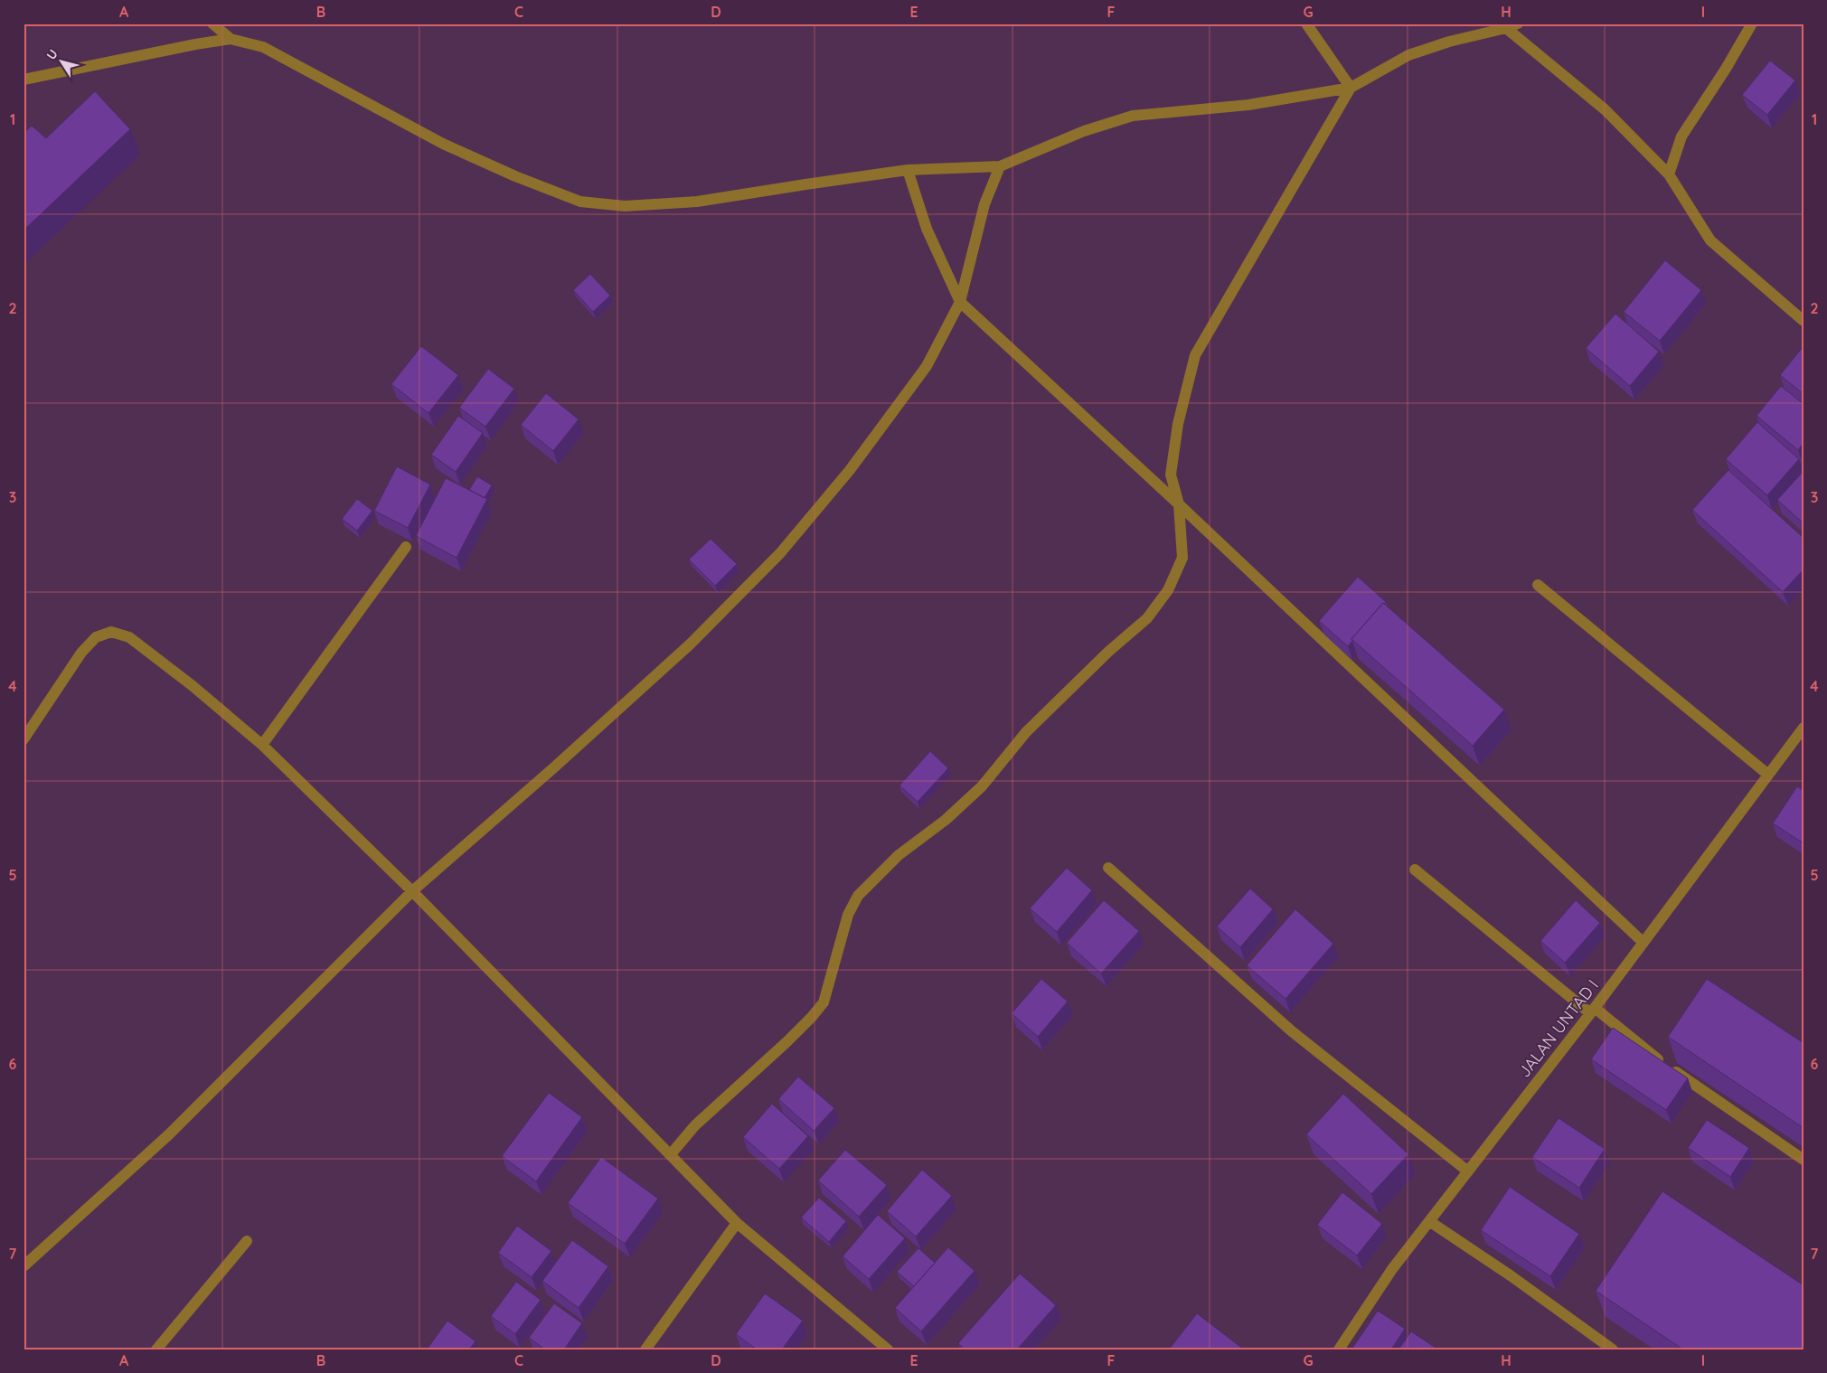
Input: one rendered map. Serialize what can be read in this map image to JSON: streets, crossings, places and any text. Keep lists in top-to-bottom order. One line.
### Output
{"streets":{"street":["JALAN UNTAD I"]},"north":"top left","grid":{"columns":["A","B","C","D","E","F","G","H","I"],"rows":["1","2","3","4","5","6","7"]}}
